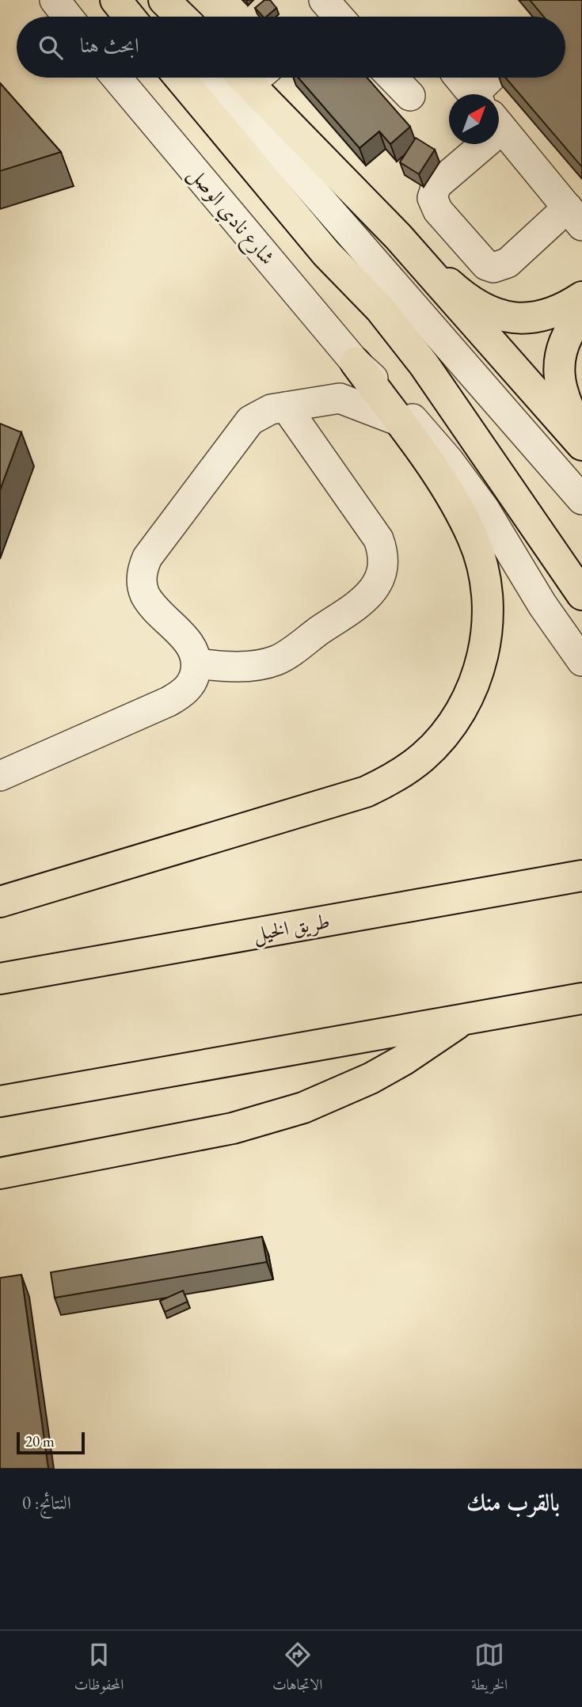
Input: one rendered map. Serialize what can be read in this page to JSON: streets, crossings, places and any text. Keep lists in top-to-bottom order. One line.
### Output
{"streets":{"main road":["طريق الخيل"],"street":["شارع نادي الوصل"]},"scale_bar":"20 m","north":"top right","page":{"search":"ابحث هنا","scale":"20 m","heading":["بالقرب منك","النتائج: 0"],"nav":["الخريطة","الاتجاهات","المحفوظات"]}}
